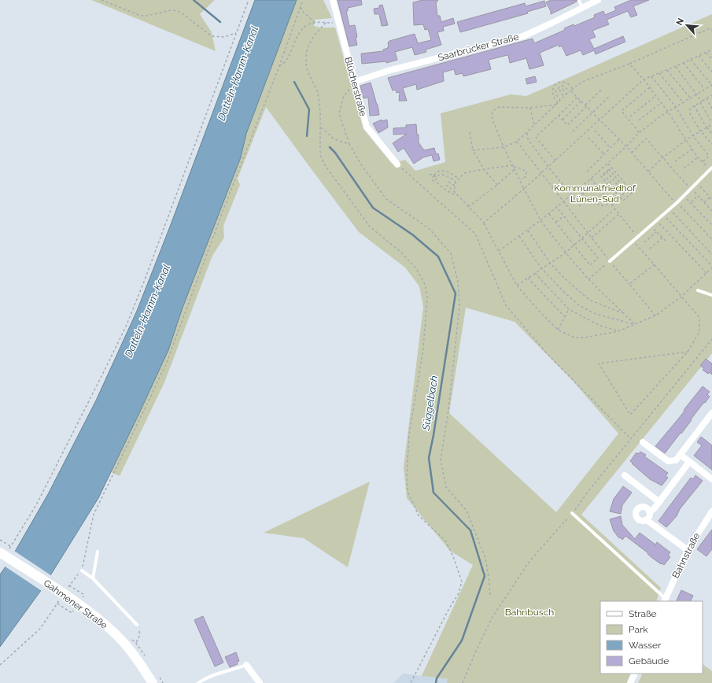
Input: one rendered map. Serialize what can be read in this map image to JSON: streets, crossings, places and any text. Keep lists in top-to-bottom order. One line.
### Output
{"streets":{"main road":["Gahmener Straße"],"street":["Saarbrücker Straße","Blücherstraße","Bahnstraße"]},"crossings":[["Saarbrücker Straße","Blücherstraße"]],"water":["Datteln-Hamm-Kanal","Süggelbach"],"parks":["Kommunalfriedhof Lünen-Süd","Bahnbusch"],"legend":["Straße","Park","Wasser","Gebäude"],"north":"top left"}
